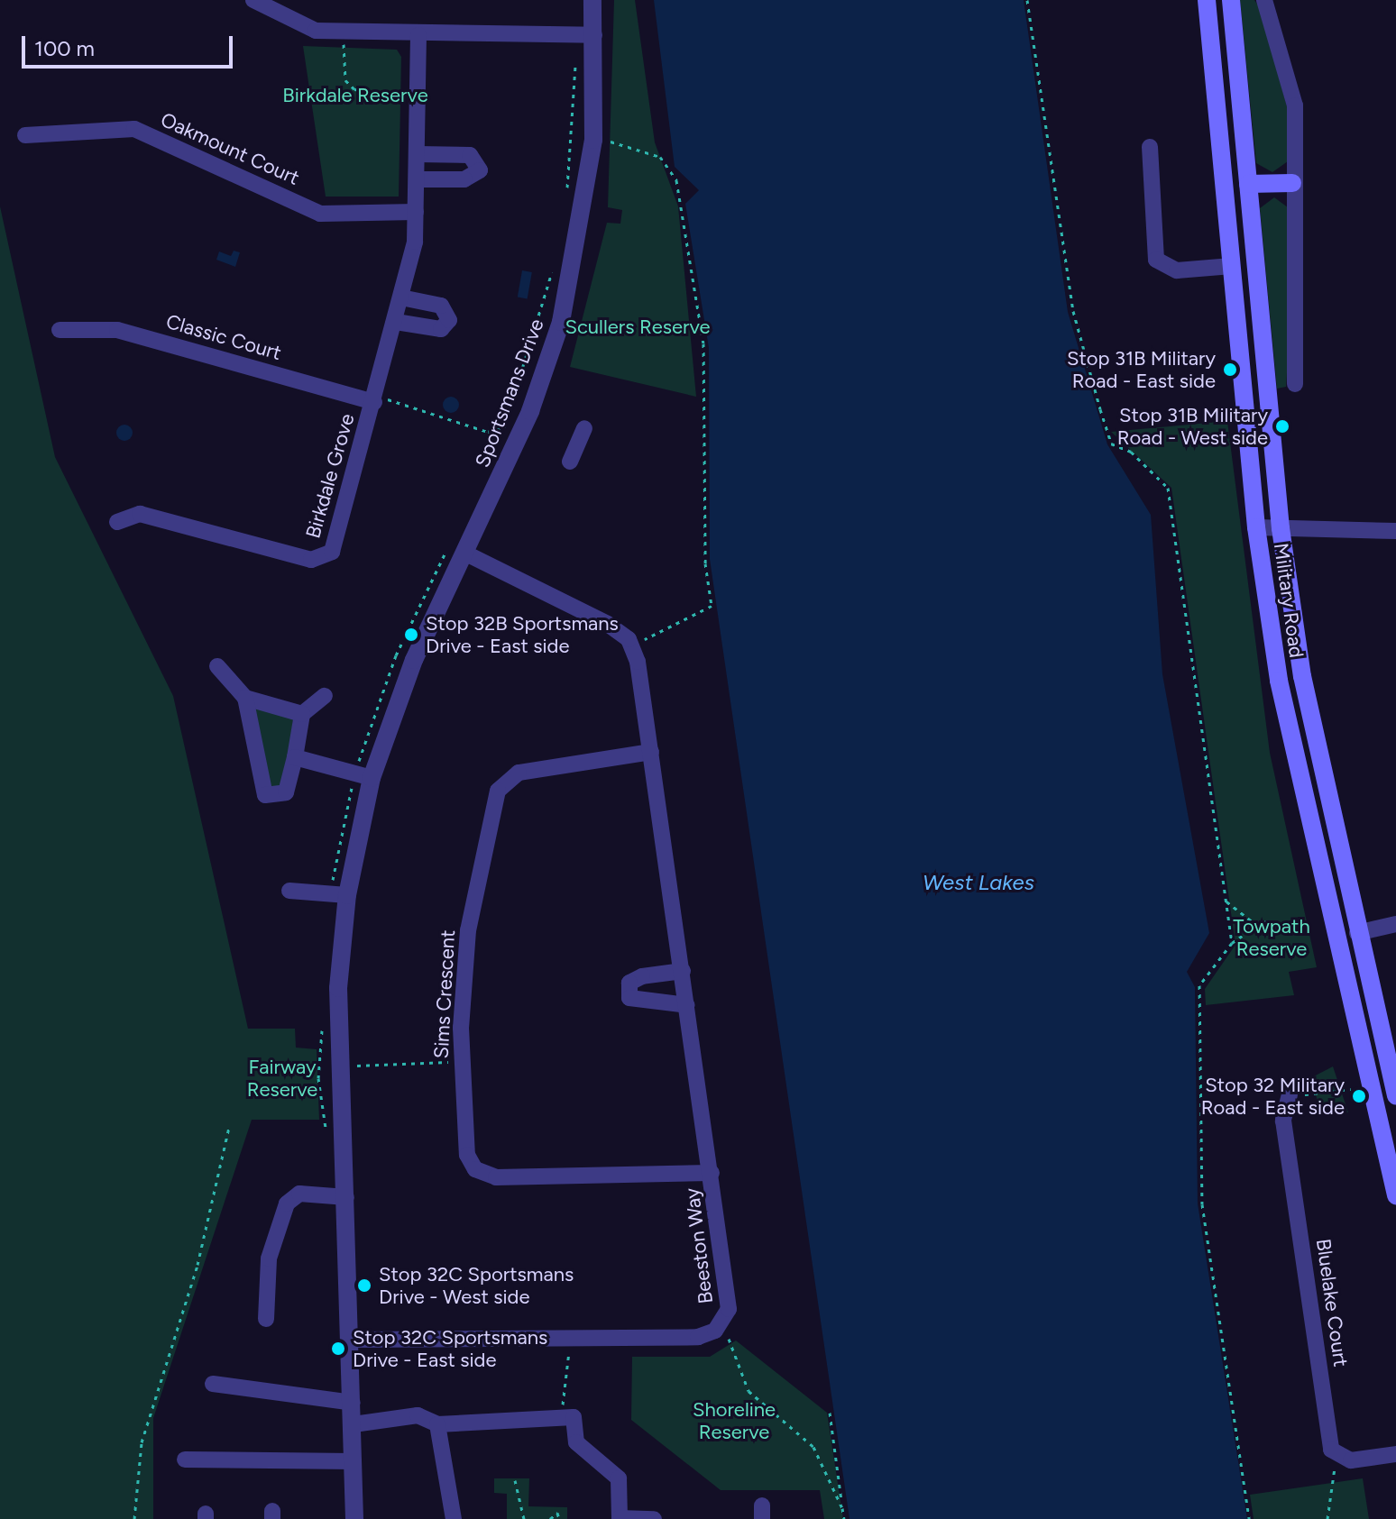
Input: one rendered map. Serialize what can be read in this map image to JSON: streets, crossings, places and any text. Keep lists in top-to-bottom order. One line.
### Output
{"streets":{"main road":["Military Road"],"street":["Oakmount Court","Classic Court","Sportsmans Drive","Birkdale Grove","Sims Crescent","Beeston Way","Bluelake Court"]},"crossings":[["Oakmount Court","Birkdale Grove"],["Classic Court","Birkdale Grove"],["Sportsmans Drive","Beeston Way"],["Sims Crescent","Beeston Way"]],"water":["West Lakes"],"parks":["Birkdale Reserve","Scullers Reserve","Towpath Reserve","Fairway Reserve","Shoreline Reserve"],"places":["Stop 31B Military Road - East side","Stop 31B Military Road - West side","Stop 32B Sportsmans Drive - East side","Stop 32 Military Road - East side","Stop 32C Sportsmans Drive - West side","Stop 32C Sportsmans Drive - East side"],"scale_bar":"100 m"}
